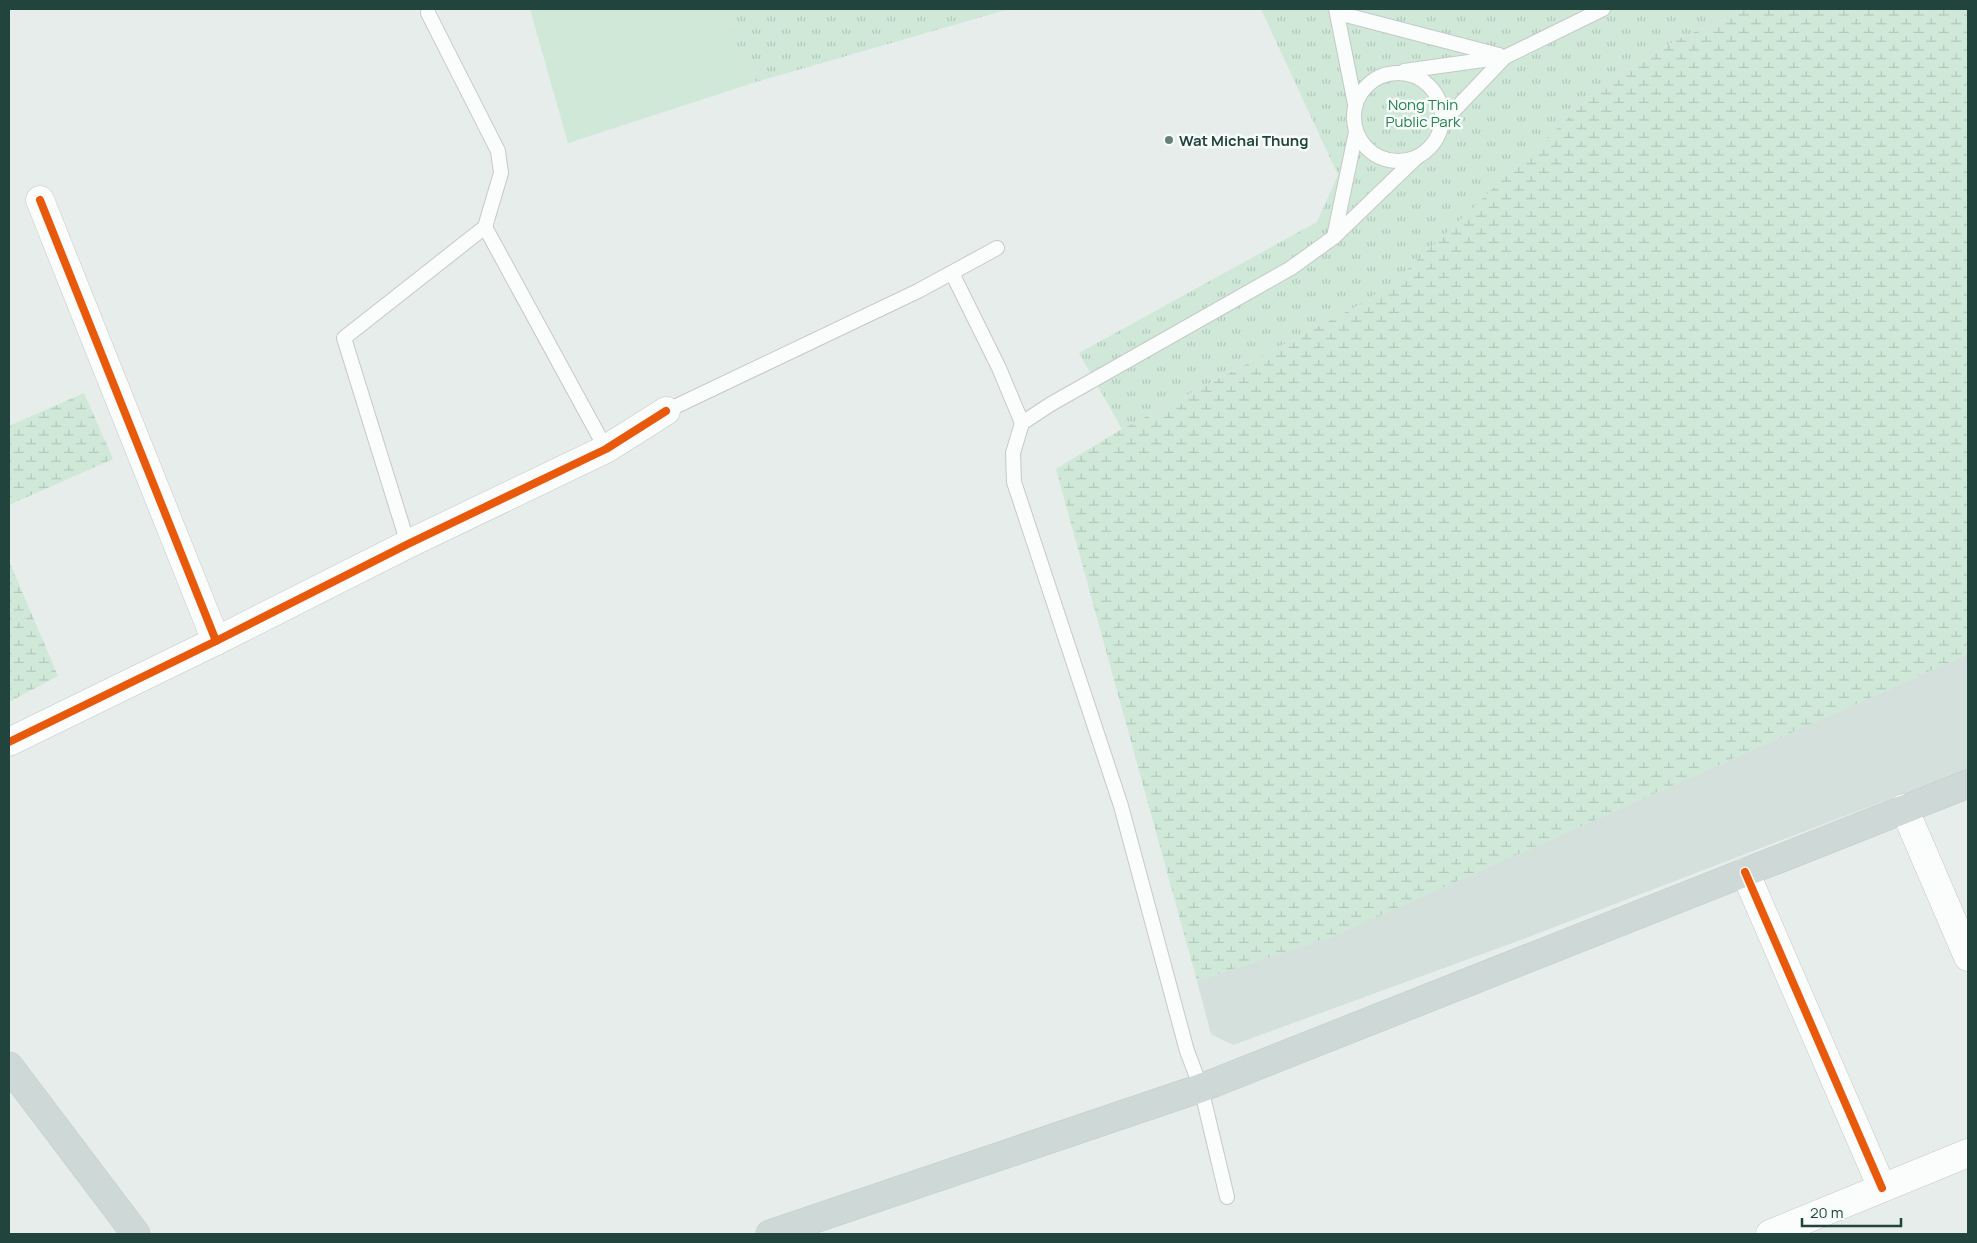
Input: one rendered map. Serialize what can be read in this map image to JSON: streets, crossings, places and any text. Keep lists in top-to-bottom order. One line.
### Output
{"parks":["Nong Thin Public Park"],"places":["Wat Michai Thung"],"scale_bar":"20 m"}
